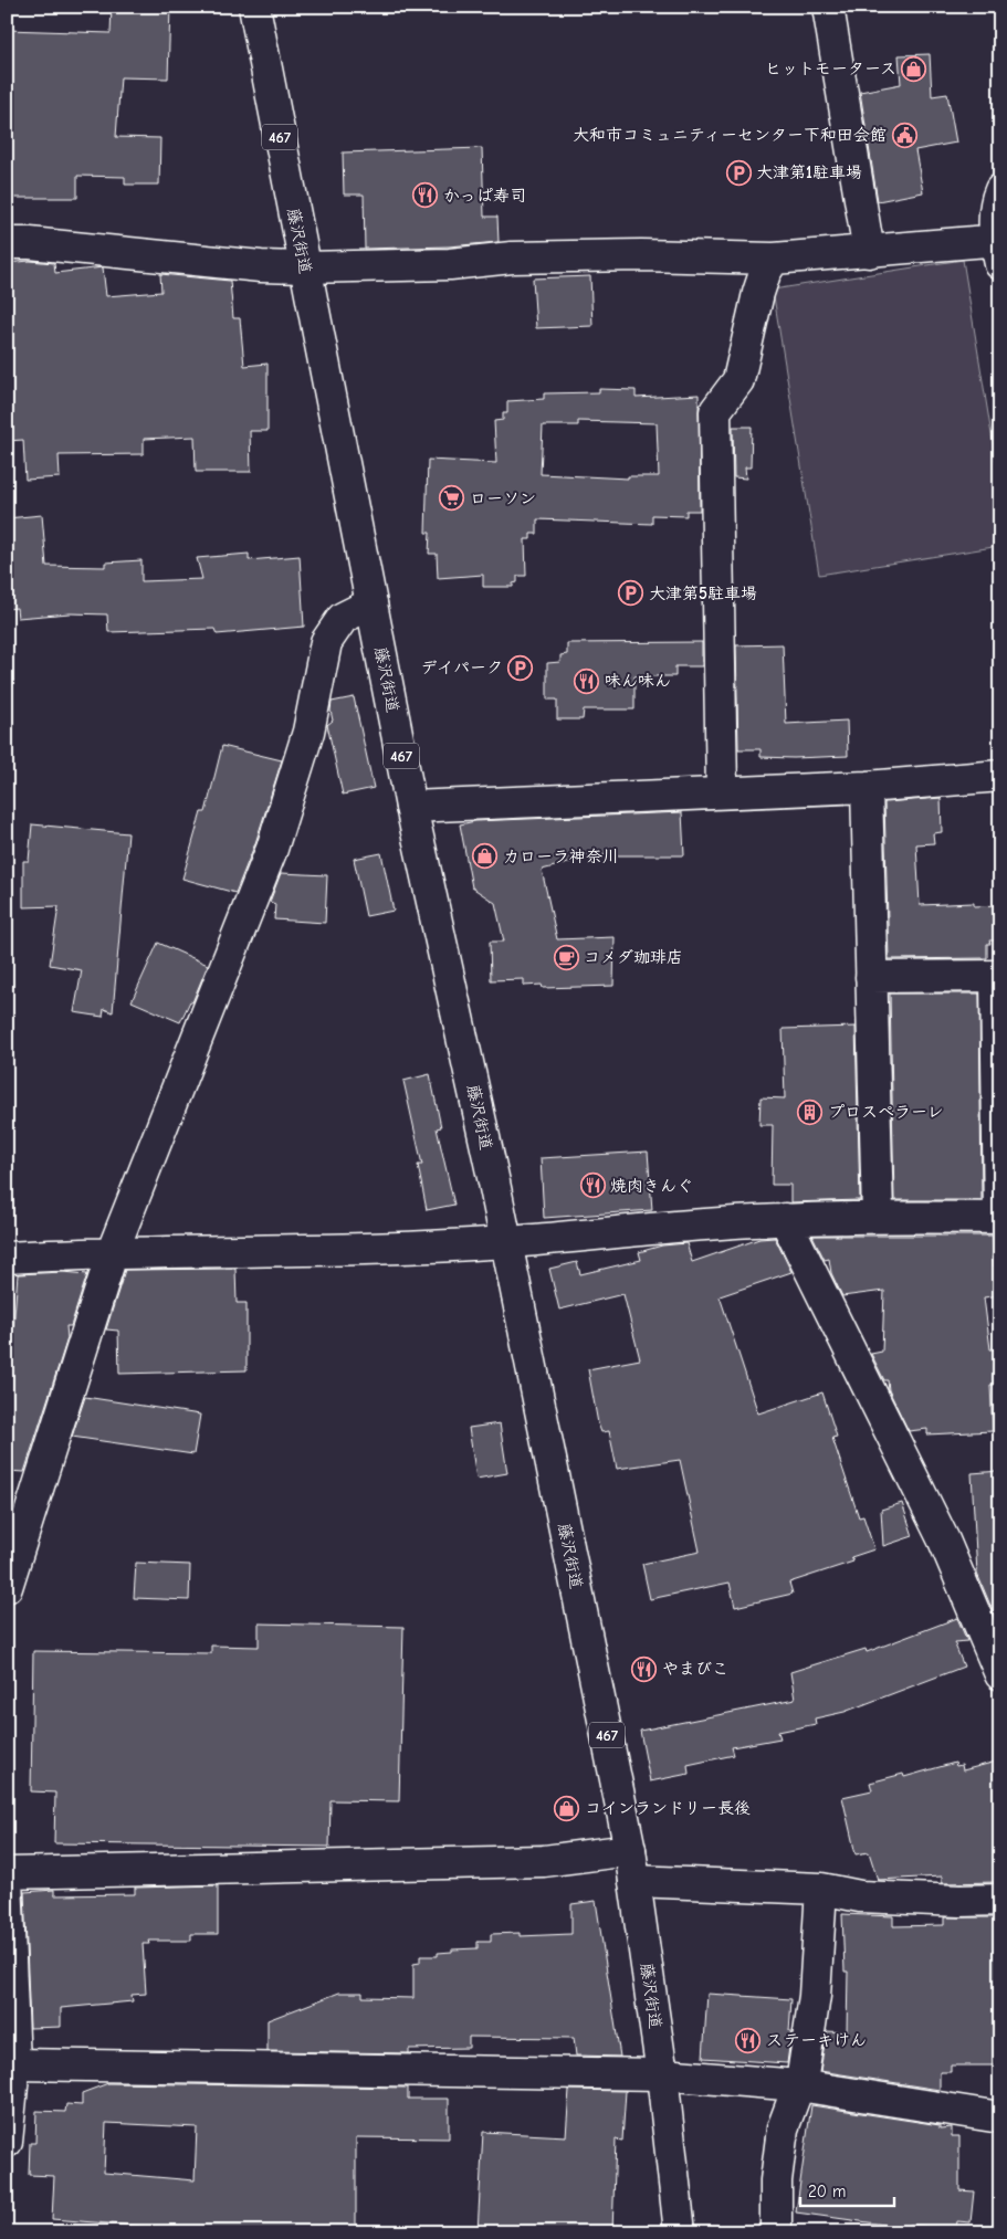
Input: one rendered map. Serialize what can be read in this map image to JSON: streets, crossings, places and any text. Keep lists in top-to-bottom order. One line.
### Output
{"streets":{"main road":["467","藤沢街道"]},"places":{"shop":["ヒットモータース","カローラ神奈川","コインランドリー長後"],"public building":["大和市コミュニティーセンター下和田会館"],"parking":["大津第1駐車場","大津第5駐車場","デイパーク"],"restaurant":["かっぱ寿司","味ん味ん","焼肉きんぐ","やまびこ","ステーキけん"],"supermarket":["ローソン"],"cafe":["コメダ珈琲店"],"building":["プロスぺラーレ"]},"scale_bar":"20 m"}
